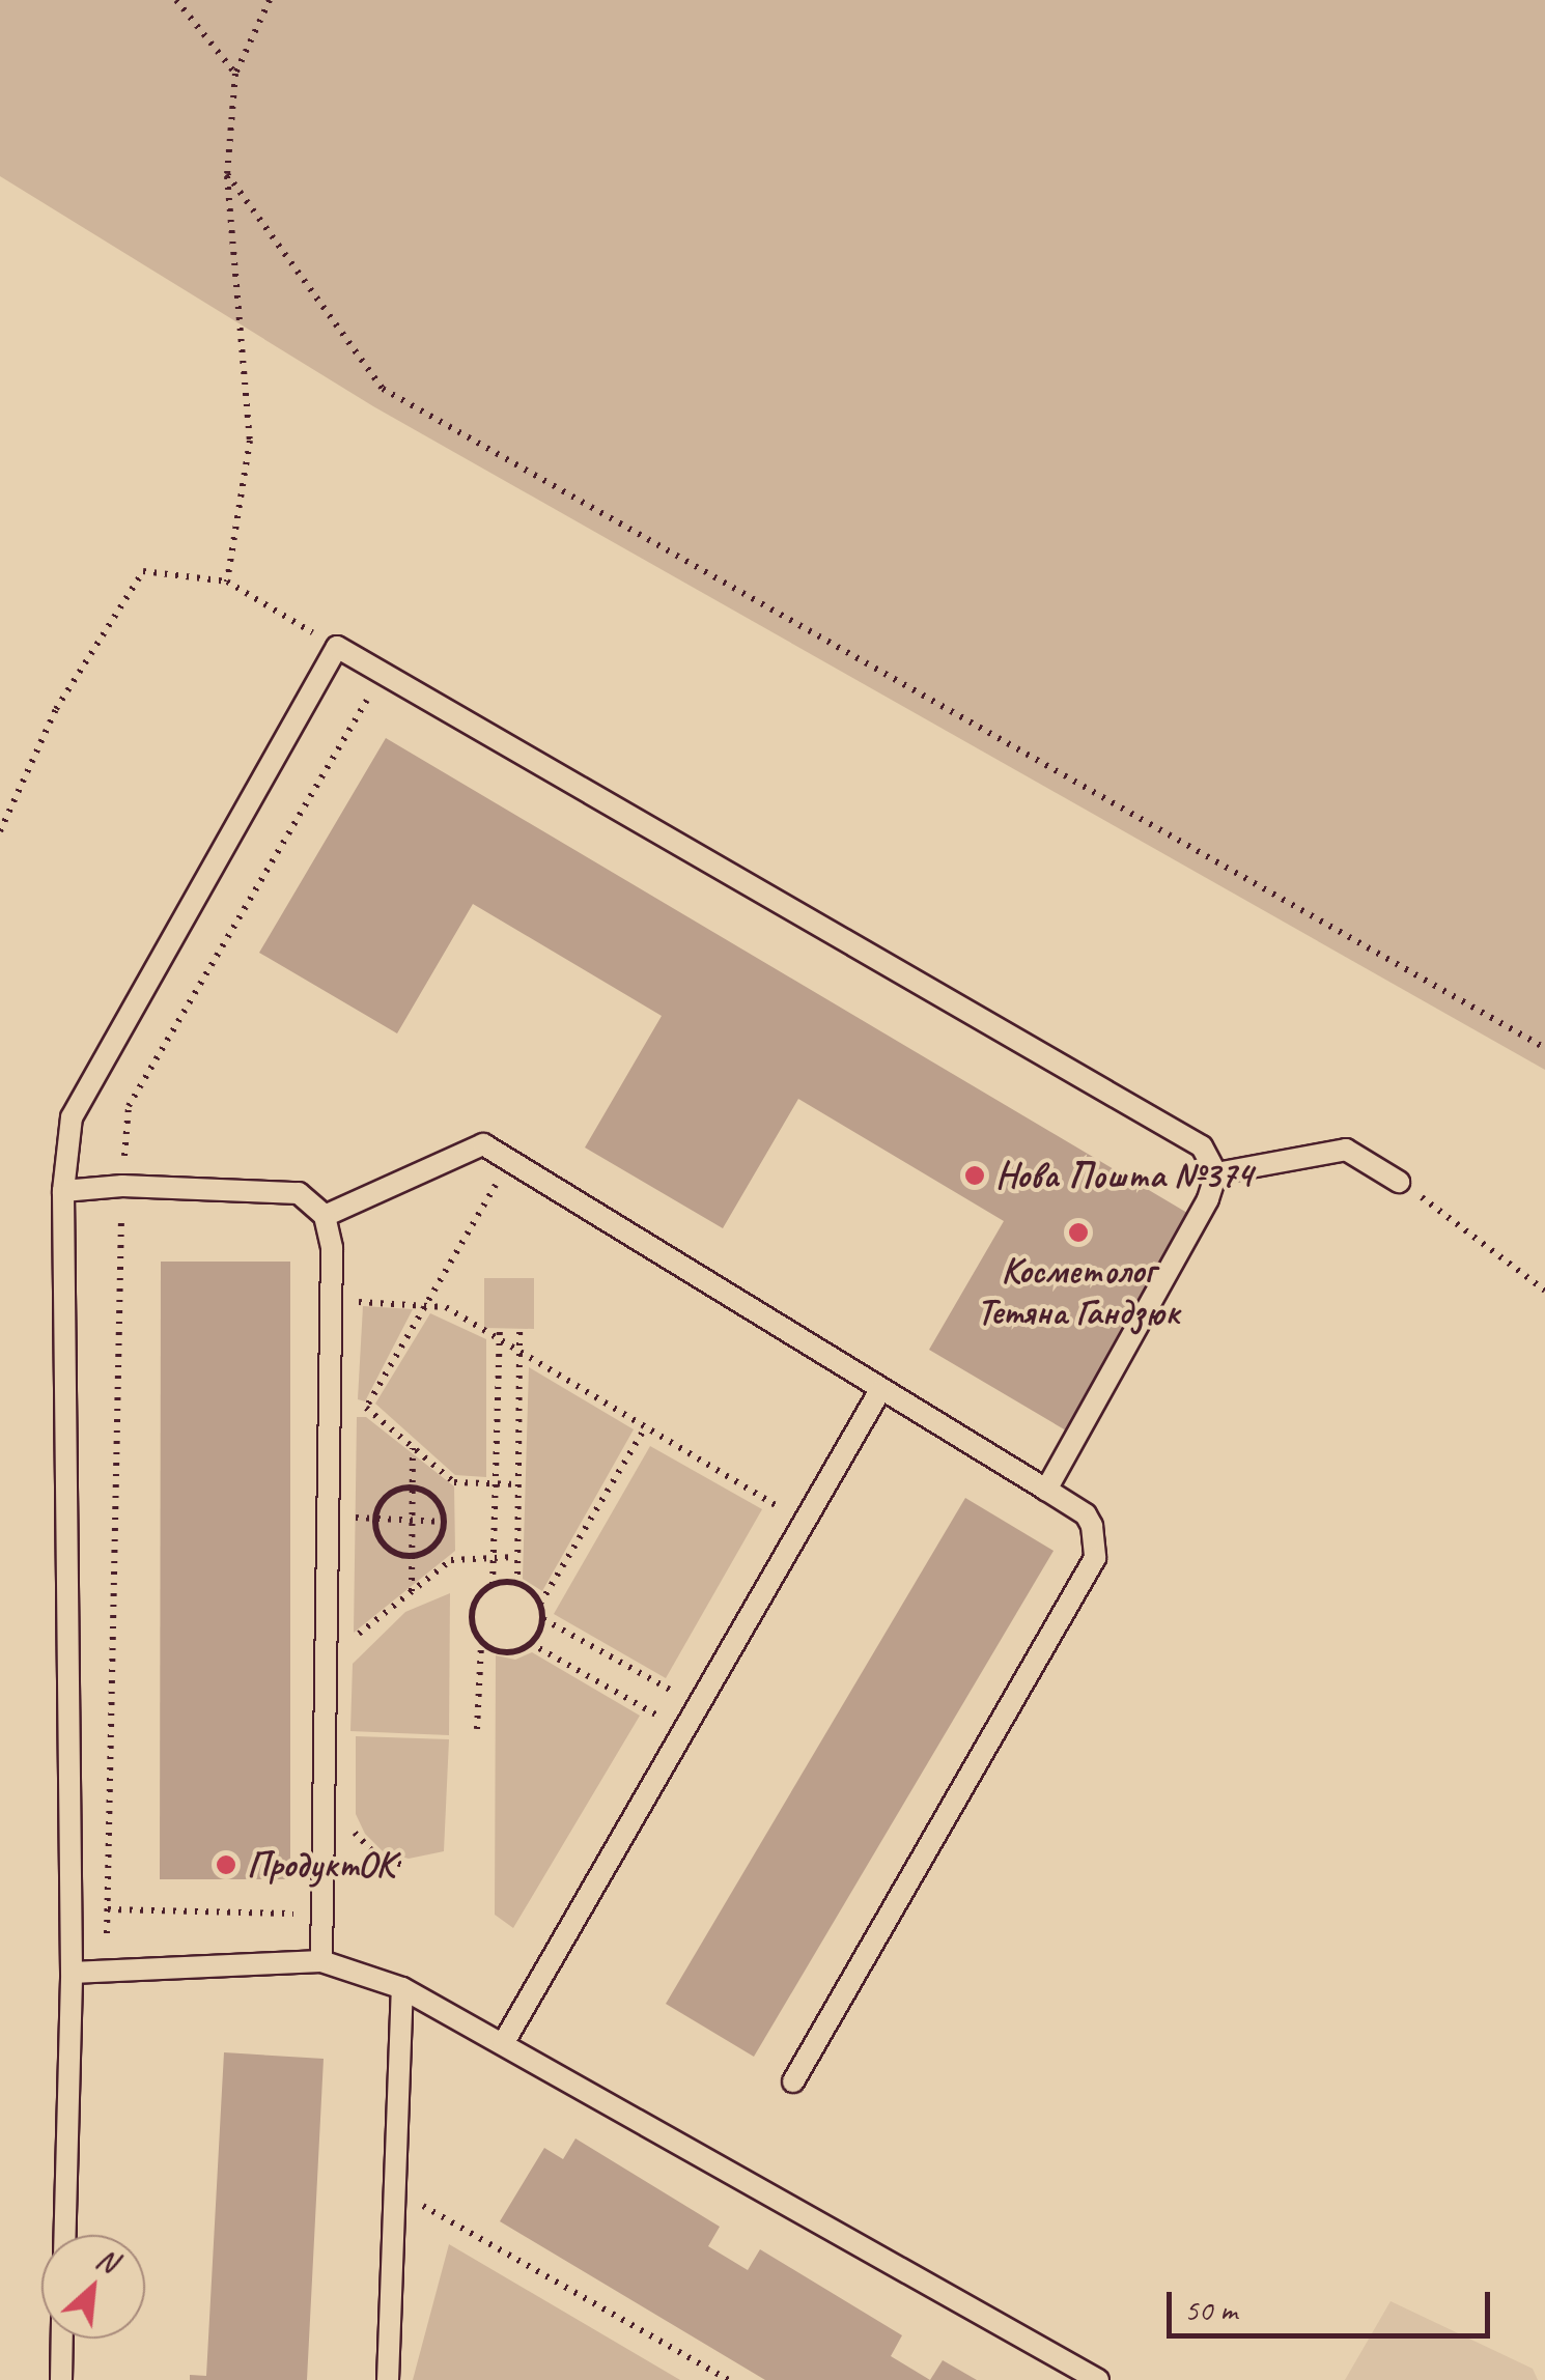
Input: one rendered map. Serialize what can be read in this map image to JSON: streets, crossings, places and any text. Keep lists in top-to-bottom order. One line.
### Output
{"places":["Нова Пошта №374","Косметолог Тетяна Гандзюк","ПродуктОК"],"scale_bar":"50 m","north":"top right"}
